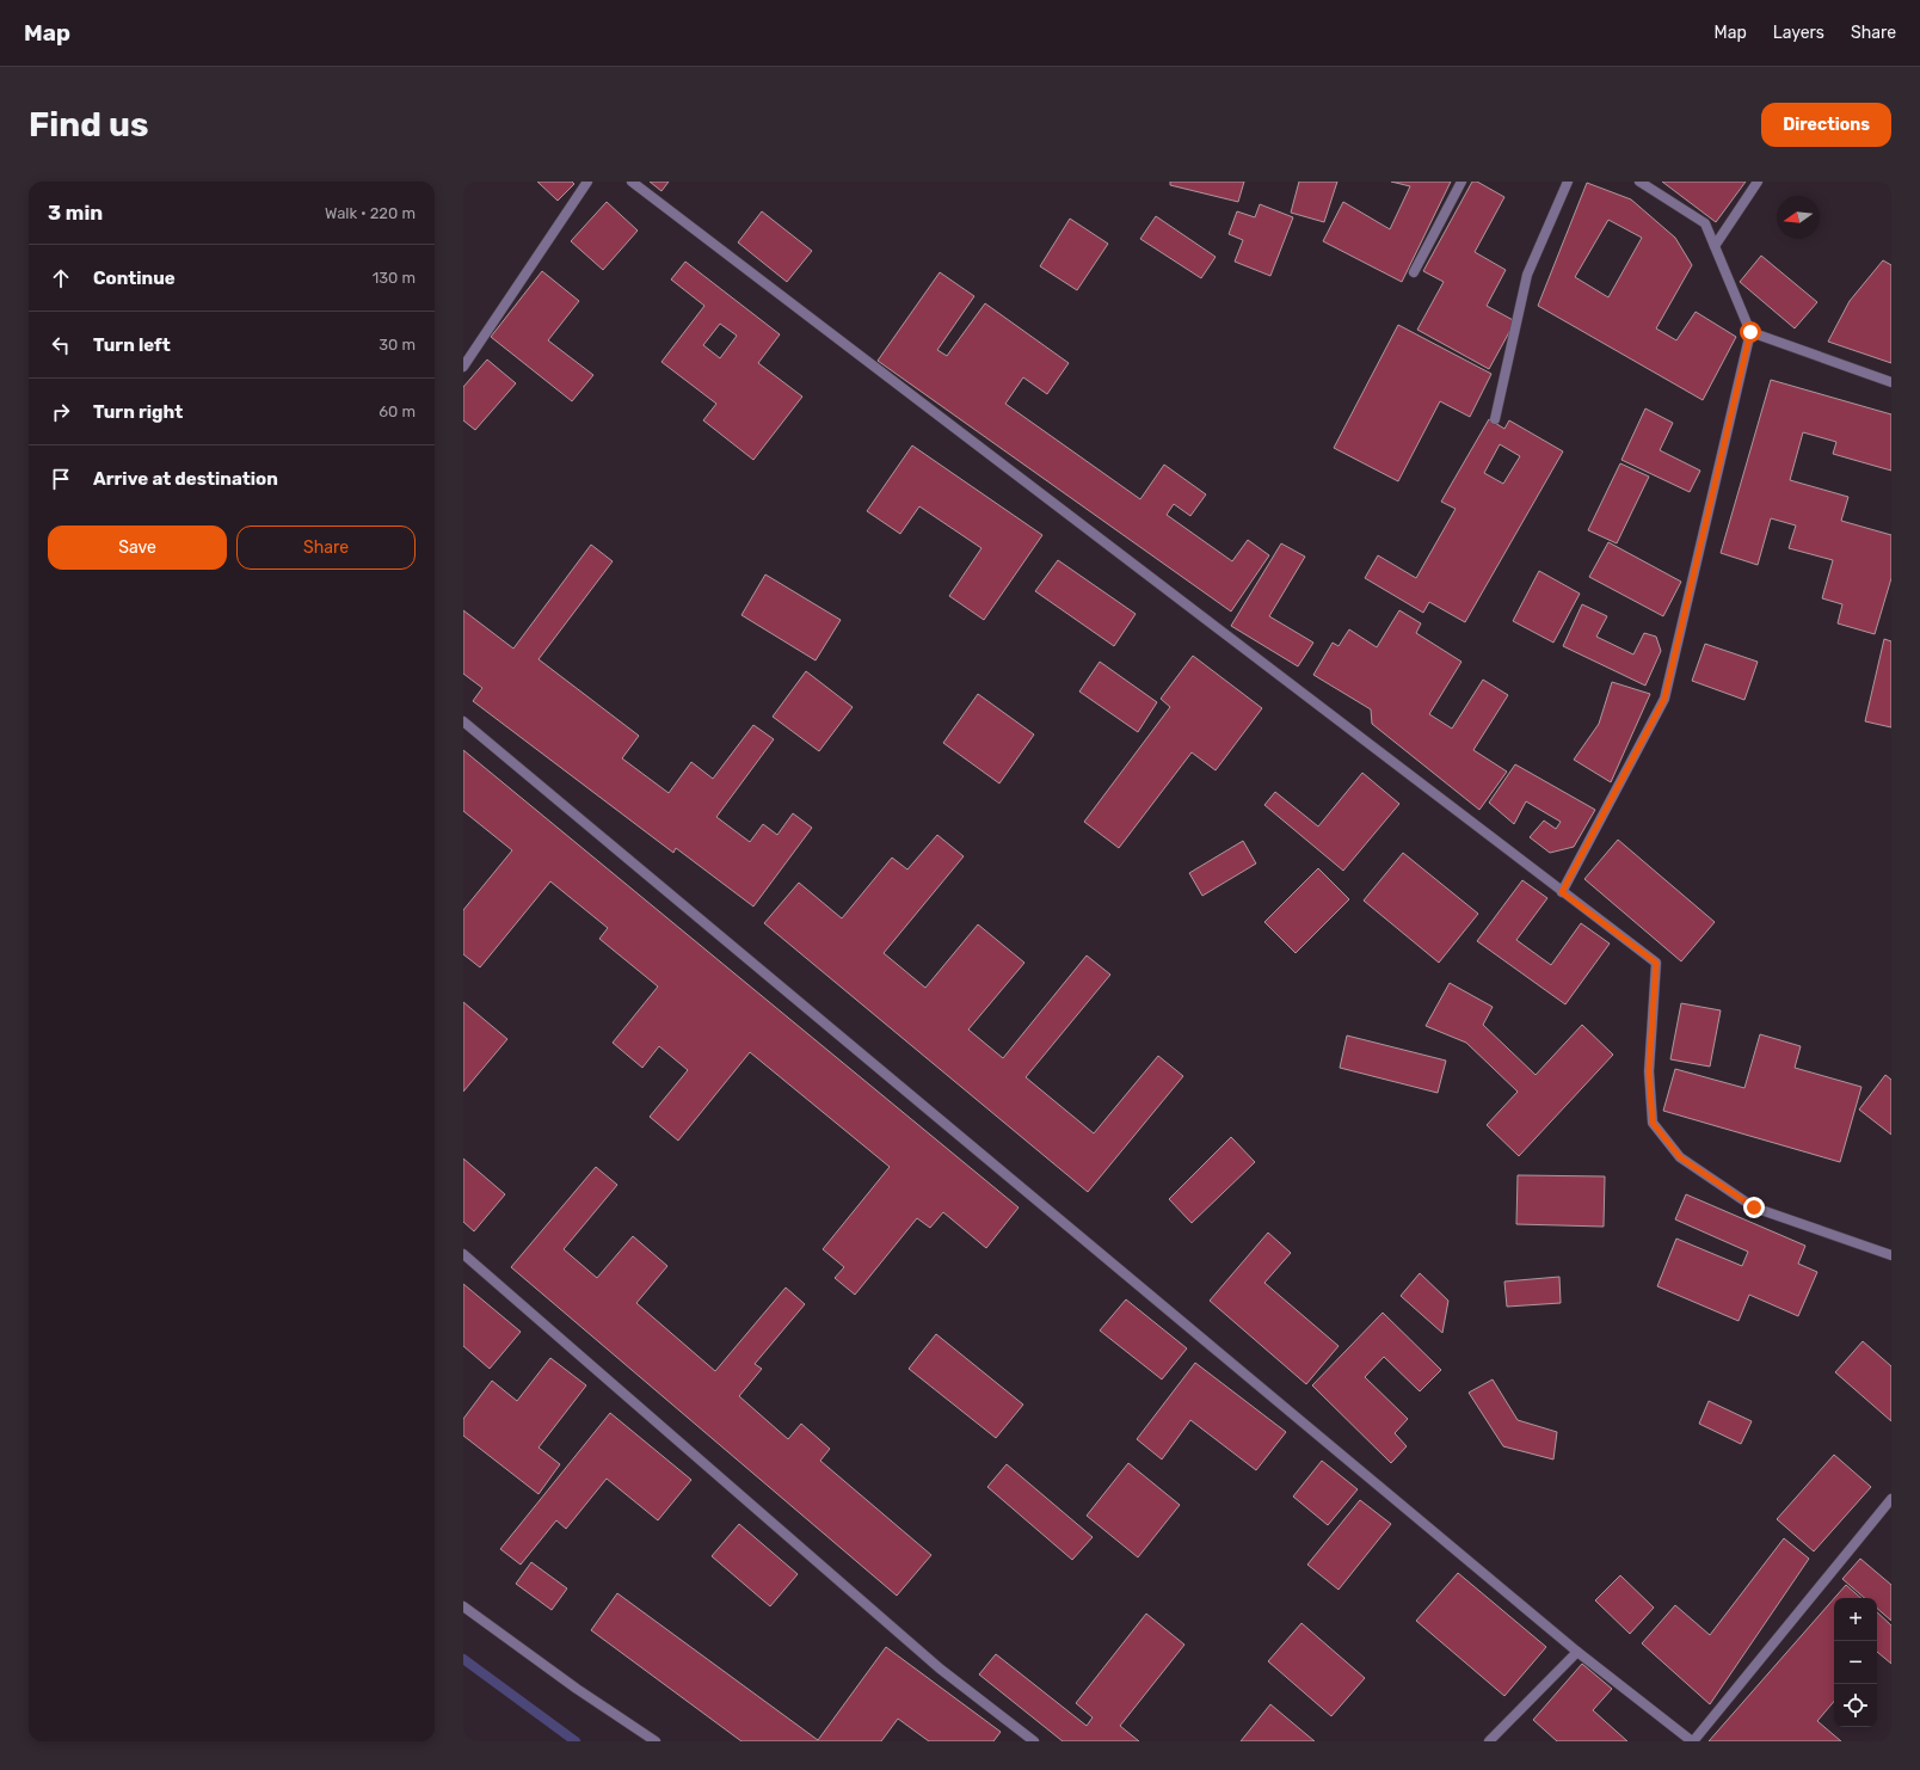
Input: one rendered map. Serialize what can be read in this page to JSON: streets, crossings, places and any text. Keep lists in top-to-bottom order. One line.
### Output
{"north":"left","page":{"header":"Map","nav":["Map","Layers","Share"],"buttons":["Directions",["Save","Share"]],"title":"Find us","heading":["3 min","Walk · 220 m"],"list":[["Continue","130 m"],["Turn left","30 m"],["Turn right","60 m"],"Arrive at destination"],"map_buttons":["+","−"]}}
